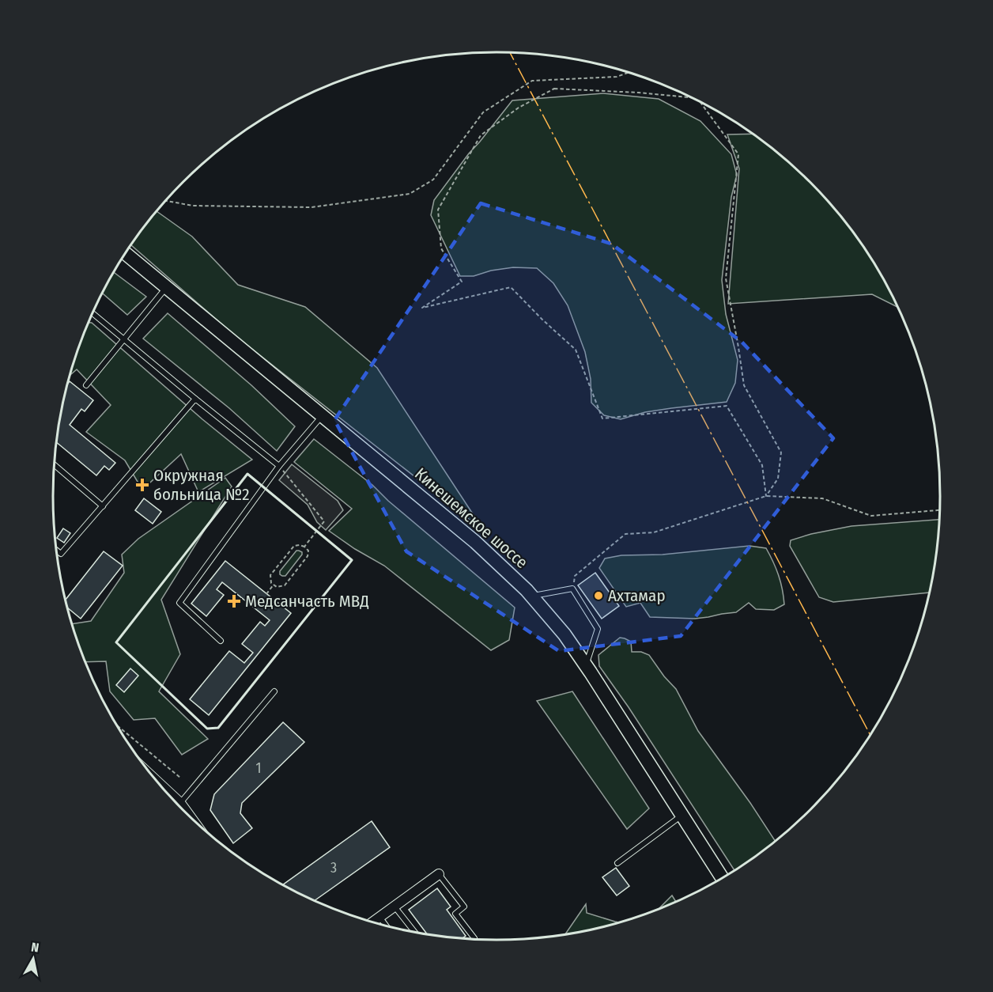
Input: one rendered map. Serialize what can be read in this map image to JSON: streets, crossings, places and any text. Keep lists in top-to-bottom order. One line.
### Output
{"streets":{"main road":["Кинешемское шоссе"]},"places":{"health":["Окружная больница №2","Медсанчасть МВД"],"other":["Ахтамар"]},"house_numbers":["1","3"],"north":"top"}
